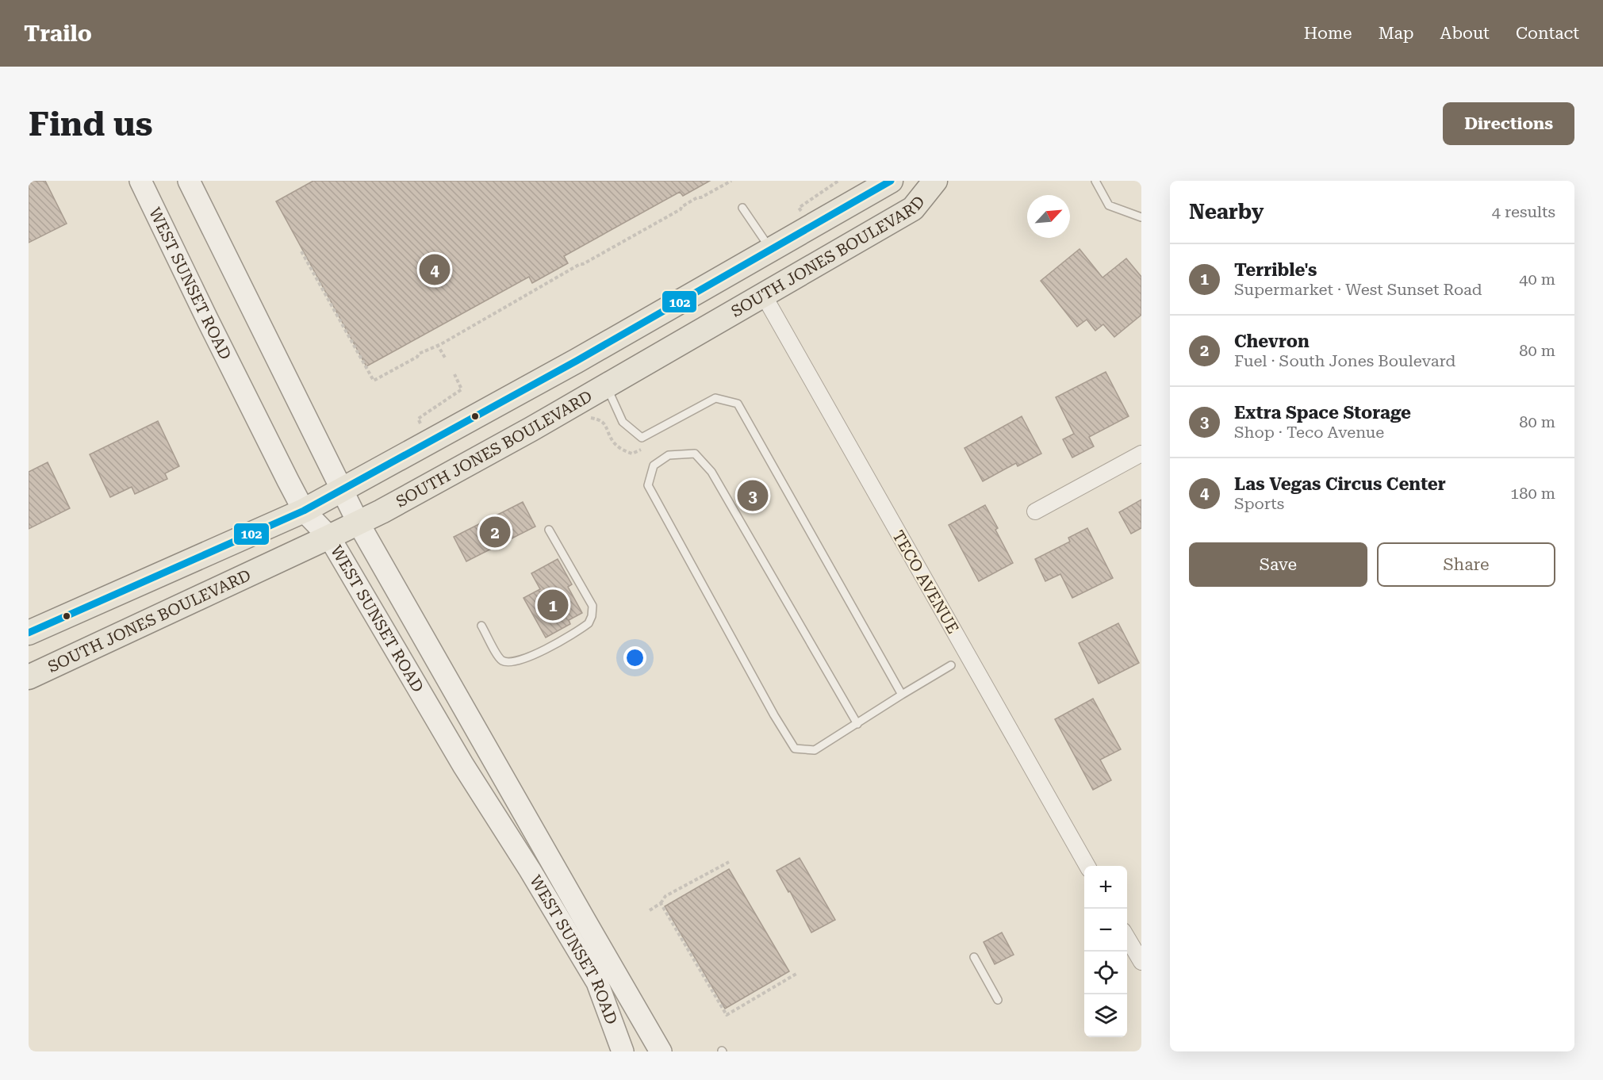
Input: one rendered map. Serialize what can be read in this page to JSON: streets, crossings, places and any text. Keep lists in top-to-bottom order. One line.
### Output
{"streets":{"main road":["SOUTH JONES BOULEVARD","WEST SUNSET ROAD"],"street":["TECO AVENUE"]},"crossings":[["SOUTH JONES BOULEVARD","WEST SUNSET ROAD"],["SOUTH JONES BOULEVARD","TECO AVENUE"]],"lines":["transit line 102"],"north":"top right","page":{"header":"Trailo","nav":["Home","Map","About","Contact"],"buttons":["Directions",["Save","Share"]],"title":"Find us","heading":["Nearby","4 results"],"list":[{"mark":"1","name":"Terrible's","note":"Supermarket · West Sunset Road","value":"40 m"},{"mark":"2","name":"Chevron","note":"Fuel · South Jones Boulevard","value":"80 m"},{"mark":"3","name":"Extra Space Storage","note":"Shop · Teco Avenue","value":"80 m"},{"mark":"4","name":"Las Vegas Circus Center","note":"Sports","value":"180 m"}],"pins":["4","3","2","1"],"map_buttons":["+","−"]}}
